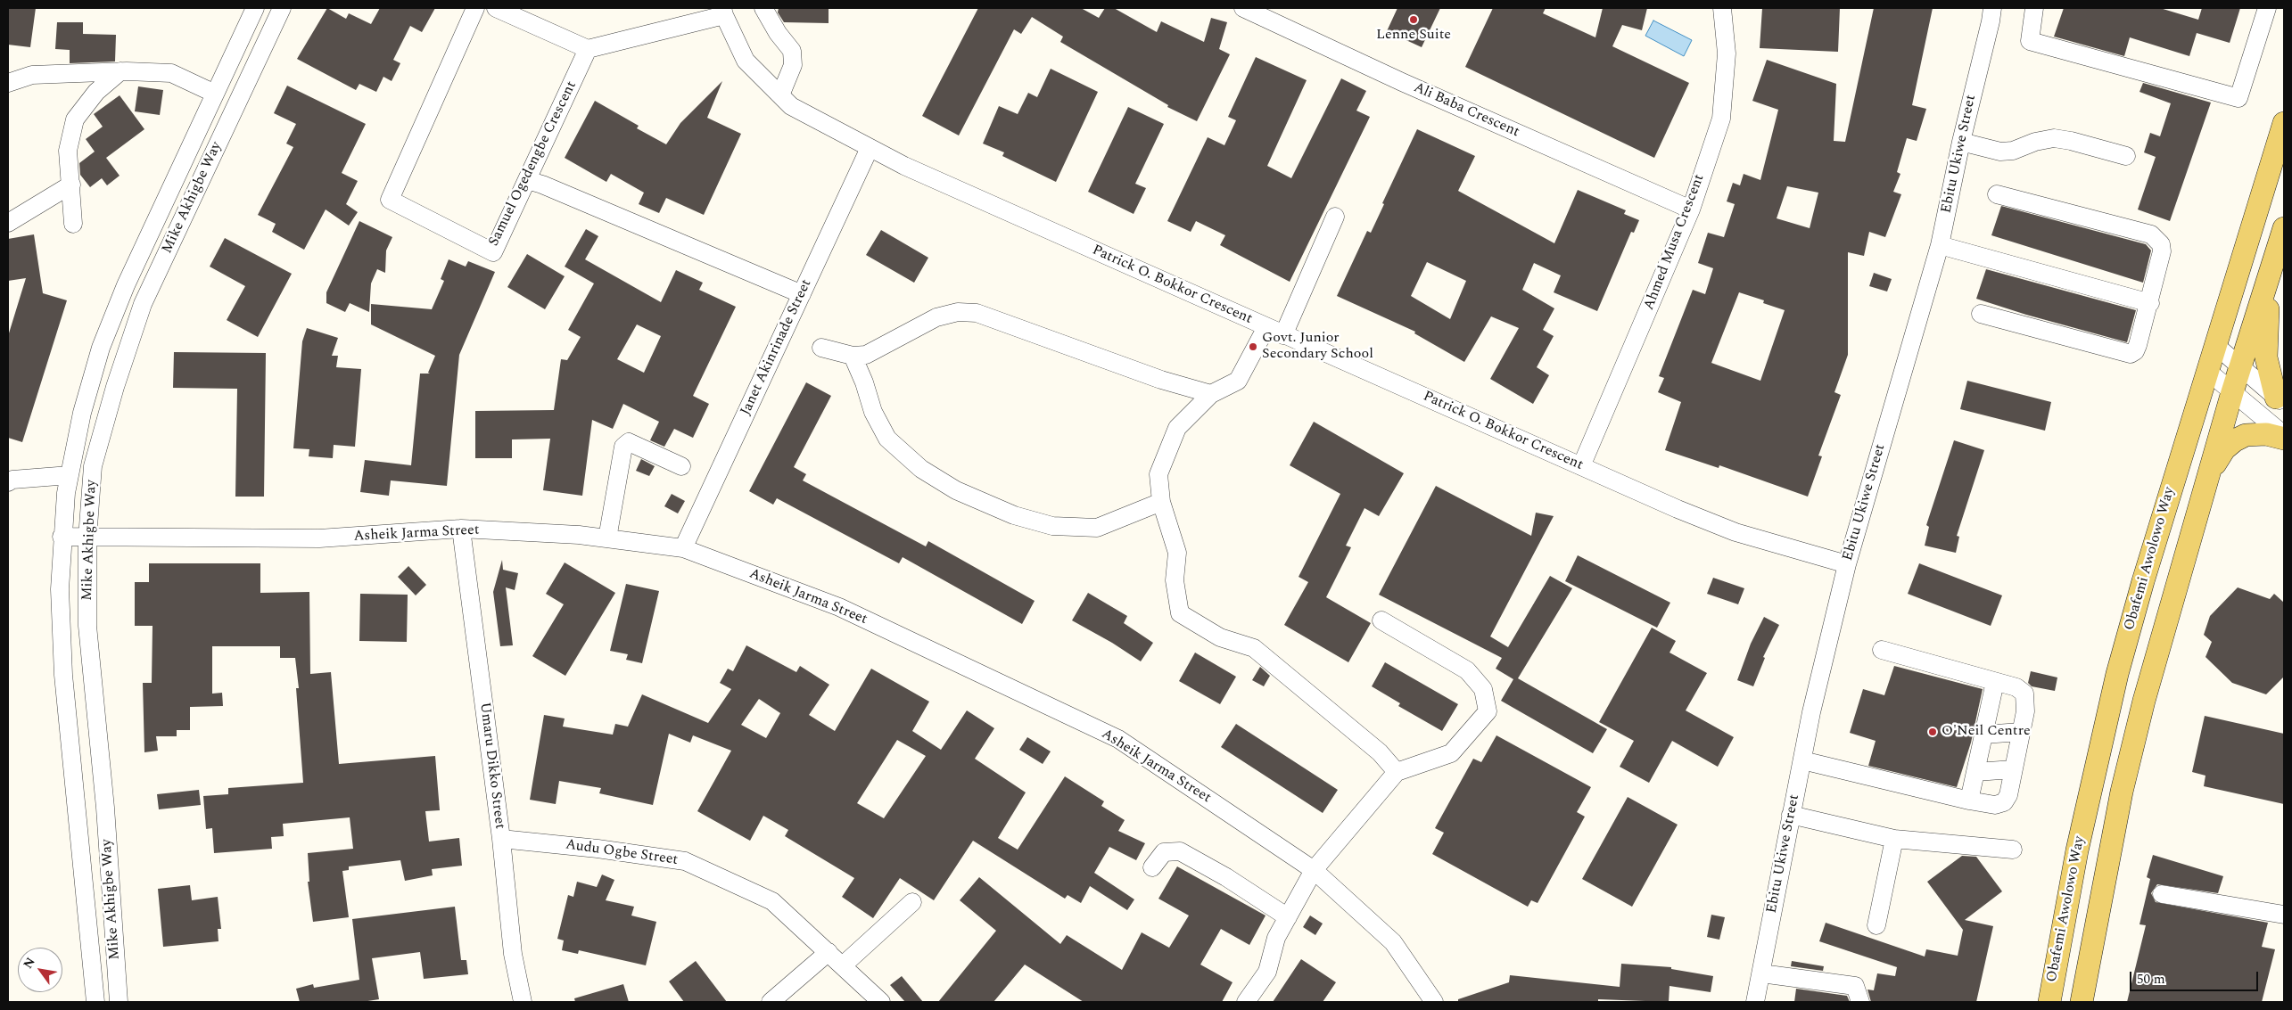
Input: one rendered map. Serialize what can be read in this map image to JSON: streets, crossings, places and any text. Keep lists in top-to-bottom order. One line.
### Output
{"streets":{"main road":["Obafemi Awolowo Way"],"street":["Ali Baba Crescent","Ebitu Ukiwe Street","Samuel Ogedengbe Crescent","Mike Akhigbe Way","Ahmed Musa Crescent","Patrick O. Bokkor Crescent","Janet Akinrinade Street","Asheik Jarma Street","Umaru Dikko Street","Audu Ogbe Street"]},"crossings":[["Ali Baba Crescent","Ahmed Musa Crescent"],["Ebitu Ukiwe Street","Patrick O. Bokkor Crescent"],["Mike Akhigbe Way","Asheik Jarma Street"],["Ahmed Musa Crescent","Patrick O. Bokkor Crescent"],["Patrick O. Bokkor Crescent","Janet Akinrinade Street"],["Janet Akinrinade Street","Asheik Jarma Street"],["Asheik Jarma Street","Umaru Dikko Street"],["Umaru Dikko Street","Audu Ogbe Street"]],"places":["Lenne Suite","Govt. Junior Secondary School","O'Neil Centre"],"scale_bar":"50 m","north":"top left"}
